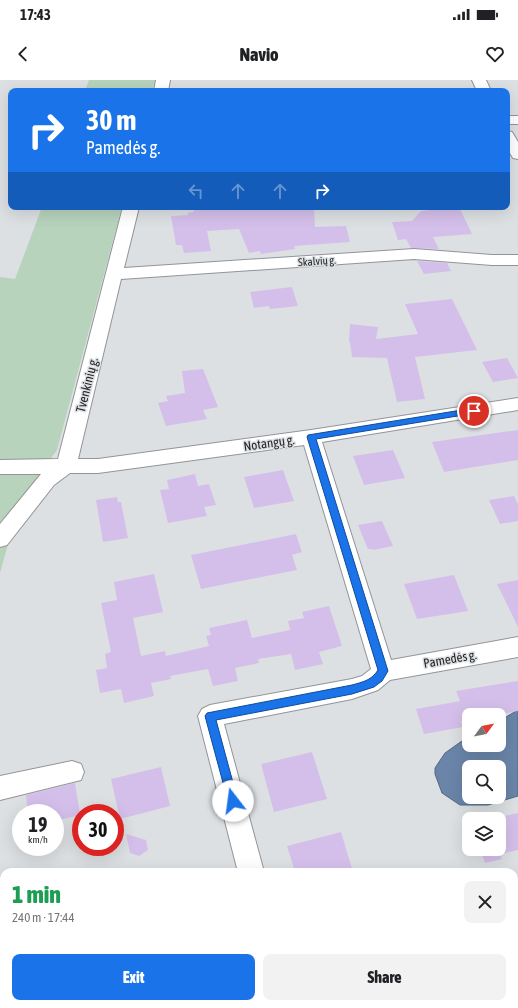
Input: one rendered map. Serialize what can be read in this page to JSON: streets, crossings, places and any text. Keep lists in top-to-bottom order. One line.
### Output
{"streets":{"street":["Skalvių g.","Tvenkinių g.","Notangų g.","Pamedės g."]},"crossings":[["Skalvių g.","Tvenkinių g."],["Tvenkinių g.","Notangų g."]],"north":"top right","page":{"status":"17:43","header":"Navio","turn":["30 m","Pamedės g."],"speed":"19 km/h","limit":"30","heading":["1 min","240 m · 17:44"],"buttons":["Exit","Share"]}}
